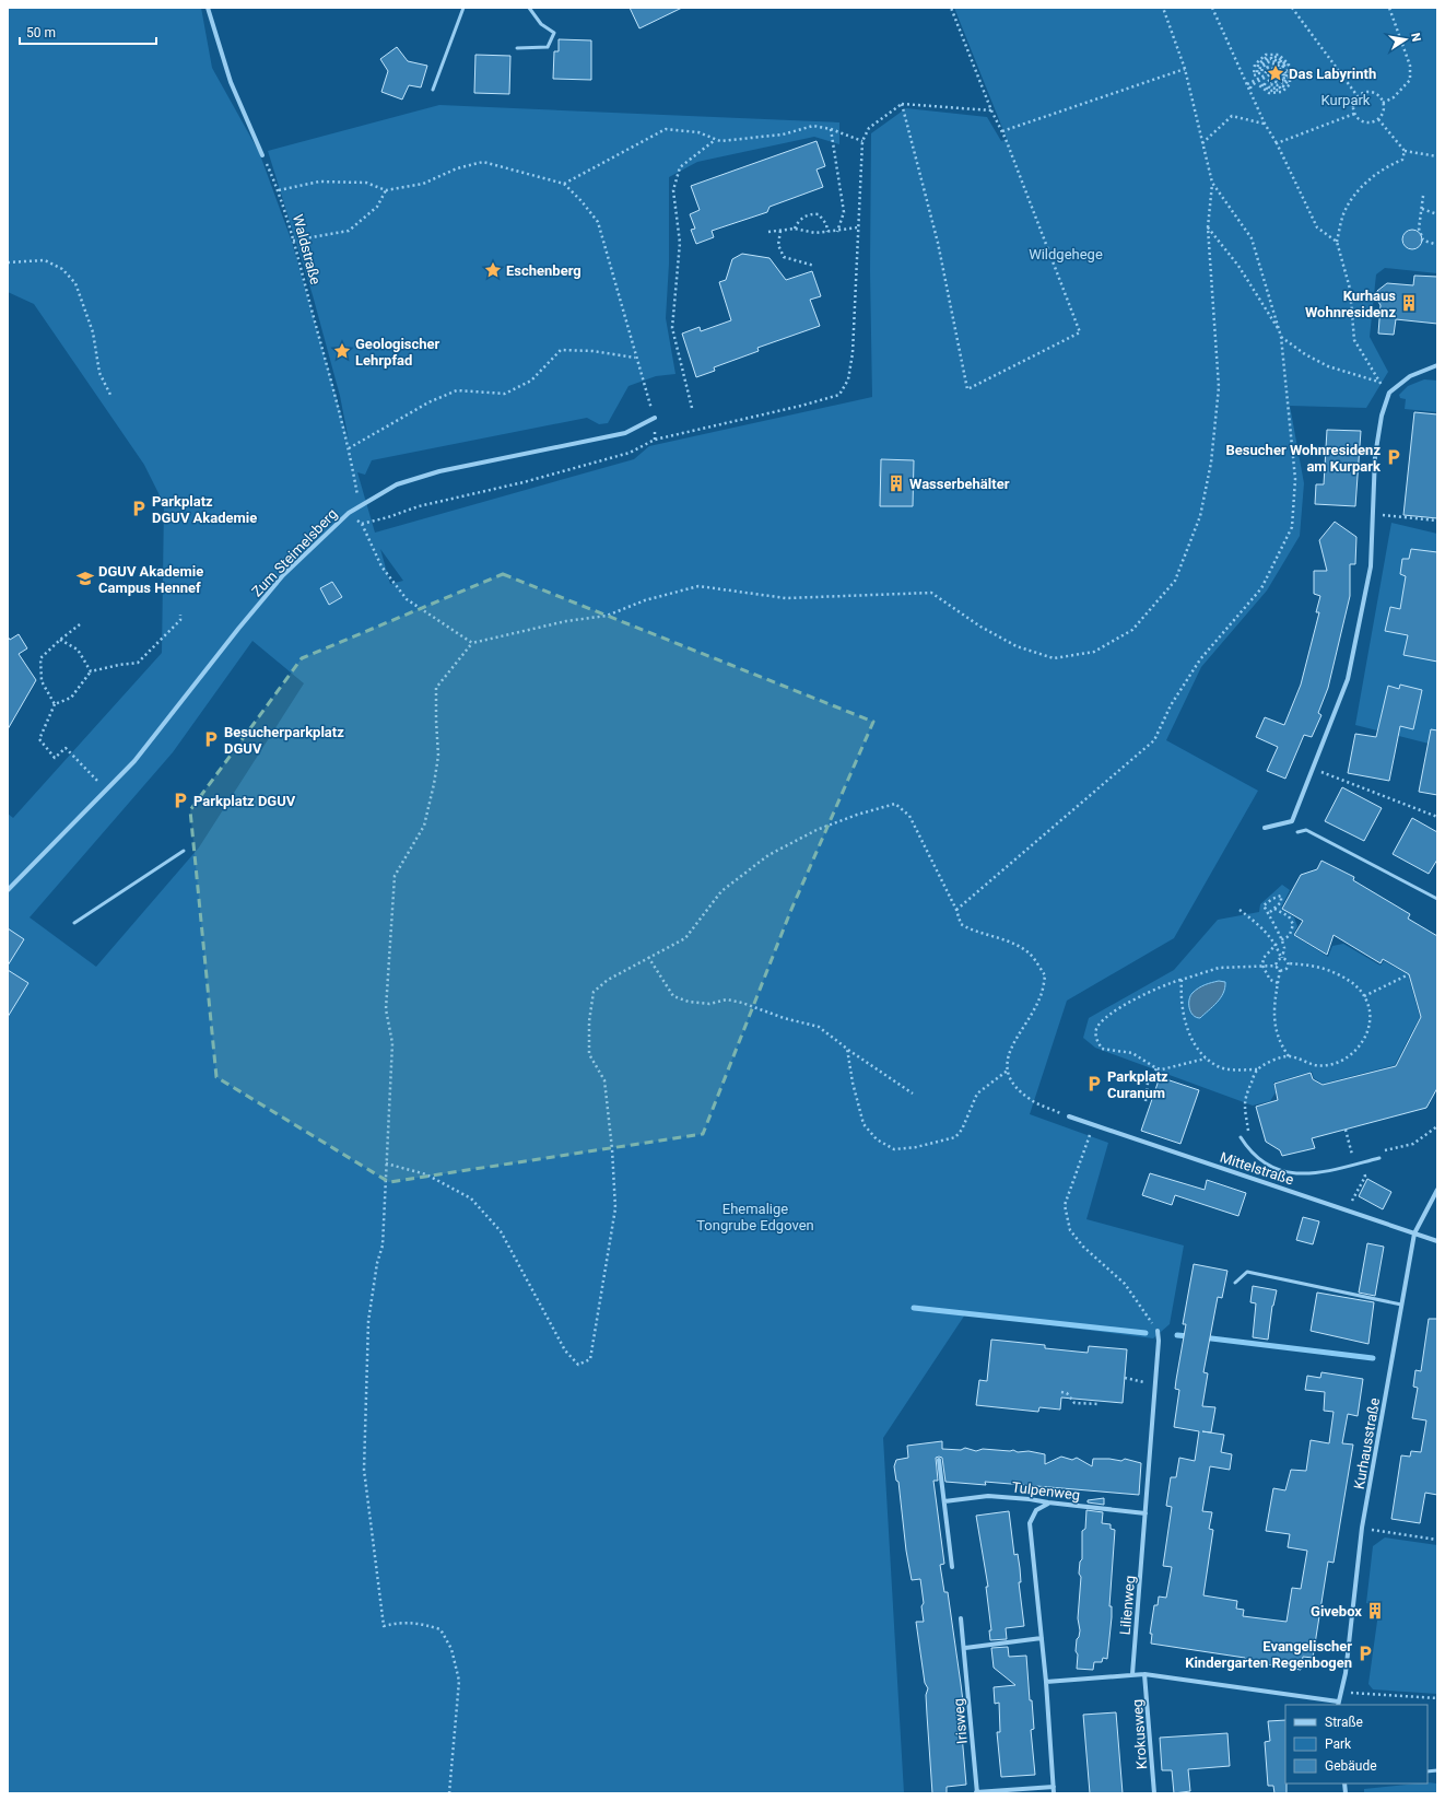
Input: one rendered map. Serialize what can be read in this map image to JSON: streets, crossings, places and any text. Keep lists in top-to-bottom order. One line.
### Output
{"streets":{"street":["Zum Steimelsberg","Mittelstraße","Kurhausstraße","Tulpenweg","Lilienweg","Irisweg","Krokusweg"],"path":["Waldstraße"]},"crossings":[["Waldstraße","Zum Steimelsberg"],["Mittelstraße","Kurhausstraße"],["Tulpenweg","Lilienweg"]],"parks":["Kurpark","Wildgehege","Ehemalige Tongrube Edgoven"],"places":{"place":["Das Labyrinth","Eschenberg","Geologischer Lehrpfad"],"building":["Kurhaus Wohnresidenz","Wasserbehälter","Givebox"],"parking":["Besucher Wohnresidenz am Kurpark","Parkplatz DGUV Akademie","Besucherparkplatz DGUV","Parkplatz DGUV","Parkplatz Curanum","Evangelischer Kindergarten Regenbogen"],"school or university":["DGUV Akademie Campus Hennef"]},"legend":["Straße","Park","Gebäude"],"scale_bar":"50 m","north":"right"}
